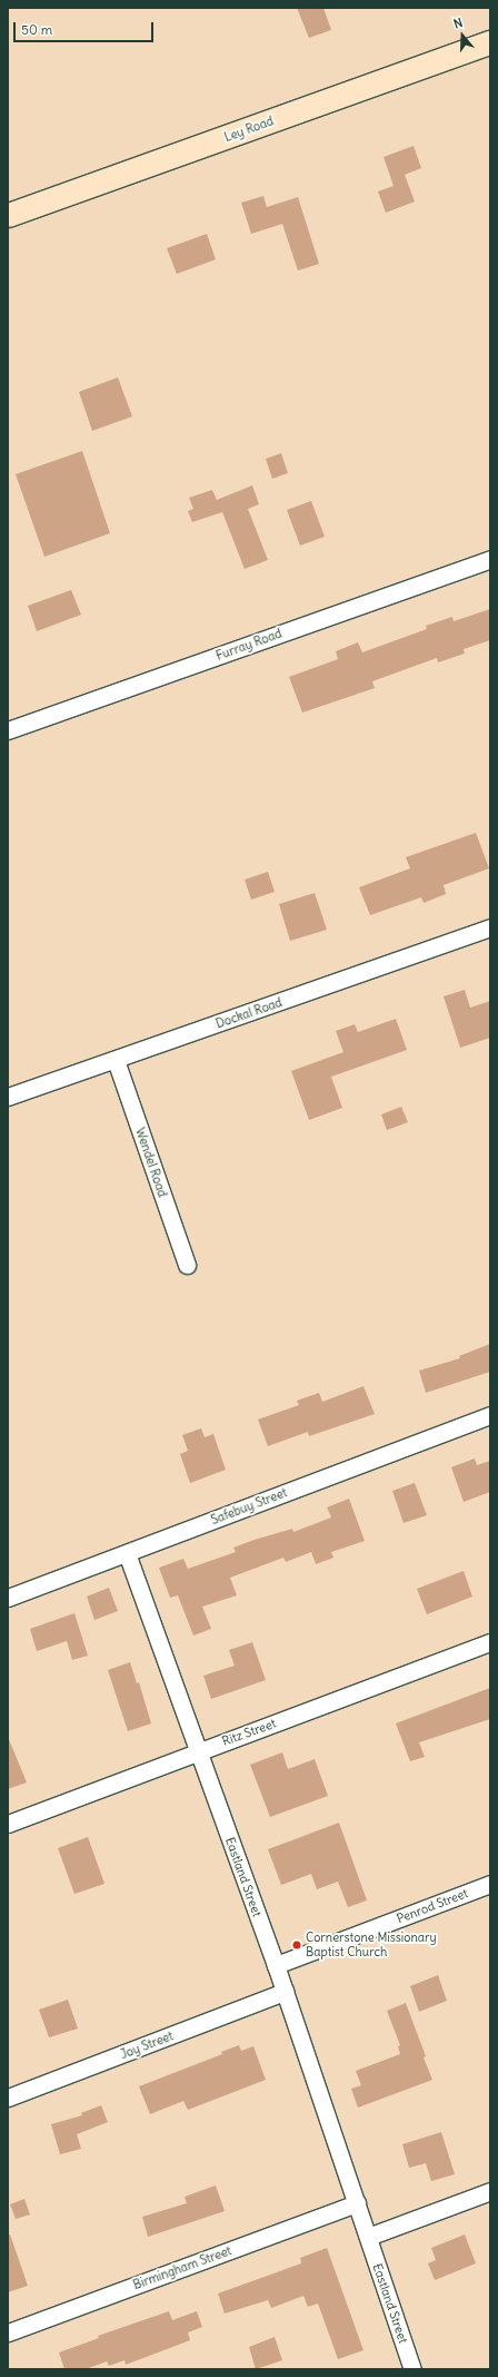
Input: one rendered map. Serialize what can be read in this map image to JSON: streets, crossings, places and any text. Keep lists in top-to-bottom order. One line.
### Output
{"streets":{"main road":["Ley Road"],"street":["Furray Road","Dockal Road","Wendel Road","Safebuy Street","Ritz Street","Eastland Street","Penrod Street","Joy Street","Birmingham Street"]},"crossings":[["Dockal Road","Wendel Road"],["Safebuy Street","Eastland Street"],["Ritz Street","Eastland Street"],["Eastland Street","Penrod Street"],["Eastland Street","Joy Street"],["Eastland Street","Birmingham Street"]],"places":["Cornerstone Missionary Baptist Church"],"scale_bar":"50 m","north":"top"}
